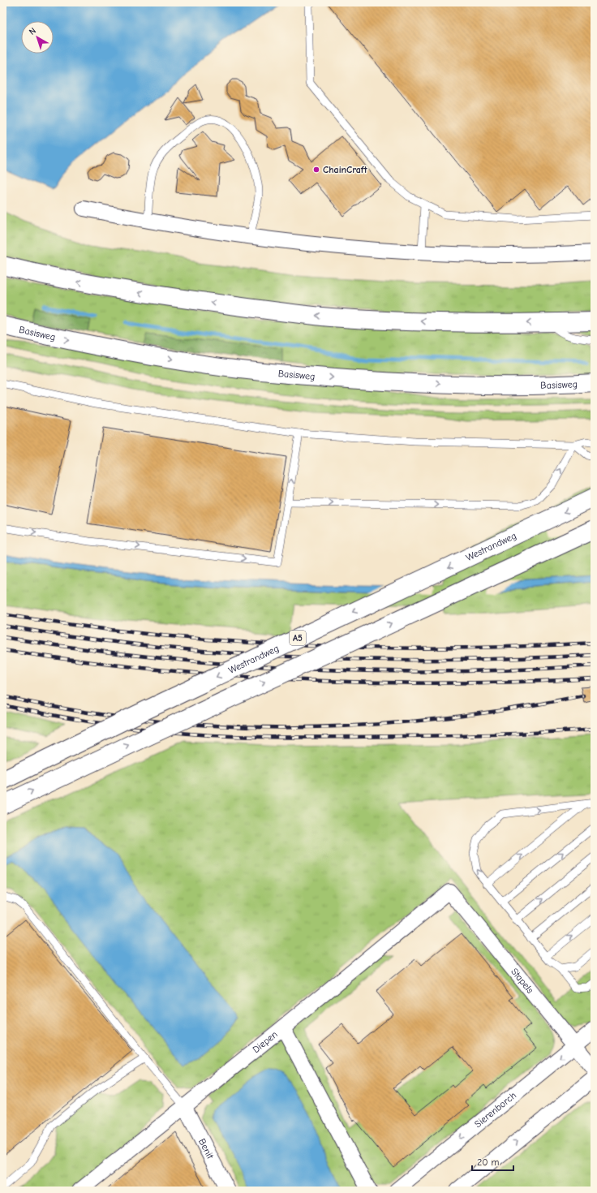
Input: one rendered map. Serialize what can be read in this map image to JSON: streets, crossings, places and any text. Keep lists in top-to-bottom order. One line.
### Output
{"streets":{"main road":["Basisweg","Westrandweg","A5"],"street":["Stapels","Diepen","Sierenborch","Benit"]},"crossings":[["Stapels","Diepen"],["Stapels","Sierenborch"],["Diepen","Benit"]],"places":["ChainCraft"],"scale_bar":"20 m","north":"top left"}
